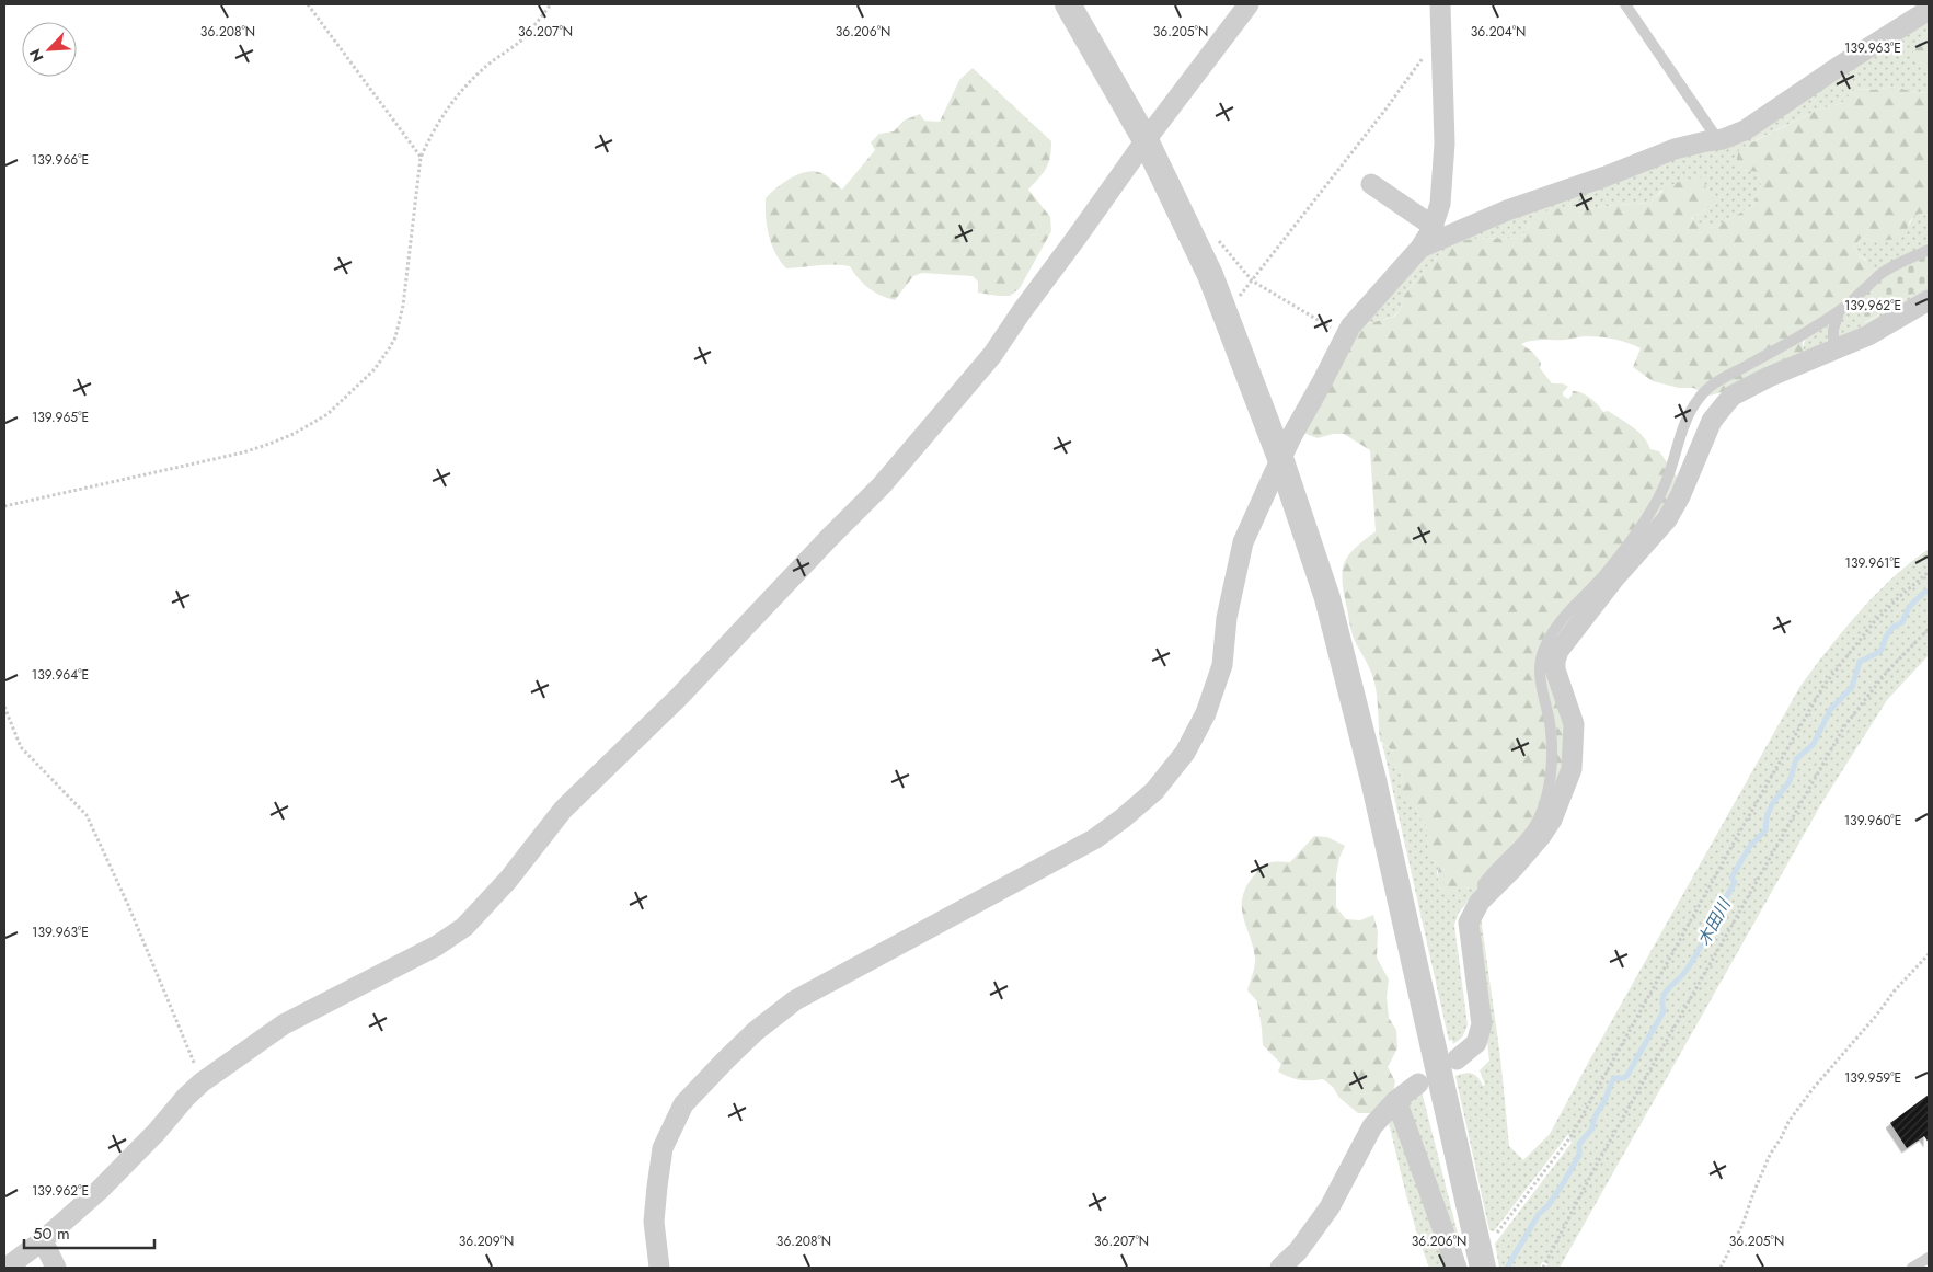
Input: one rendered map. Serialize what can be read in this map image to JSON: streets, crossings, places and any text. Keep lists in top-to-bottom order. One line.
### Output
{"water":["木田川"],"scale_bar":"50 m","north":"bottom left","coordinates":["36.208°N","36.207°N","36.205°N","36.204°N","36.206°N","139.963°E","139.966°E","139.962°E","139.965°E","139.961°E","139.964°E","139.960°E","139.959°E","36.209°N"]}
